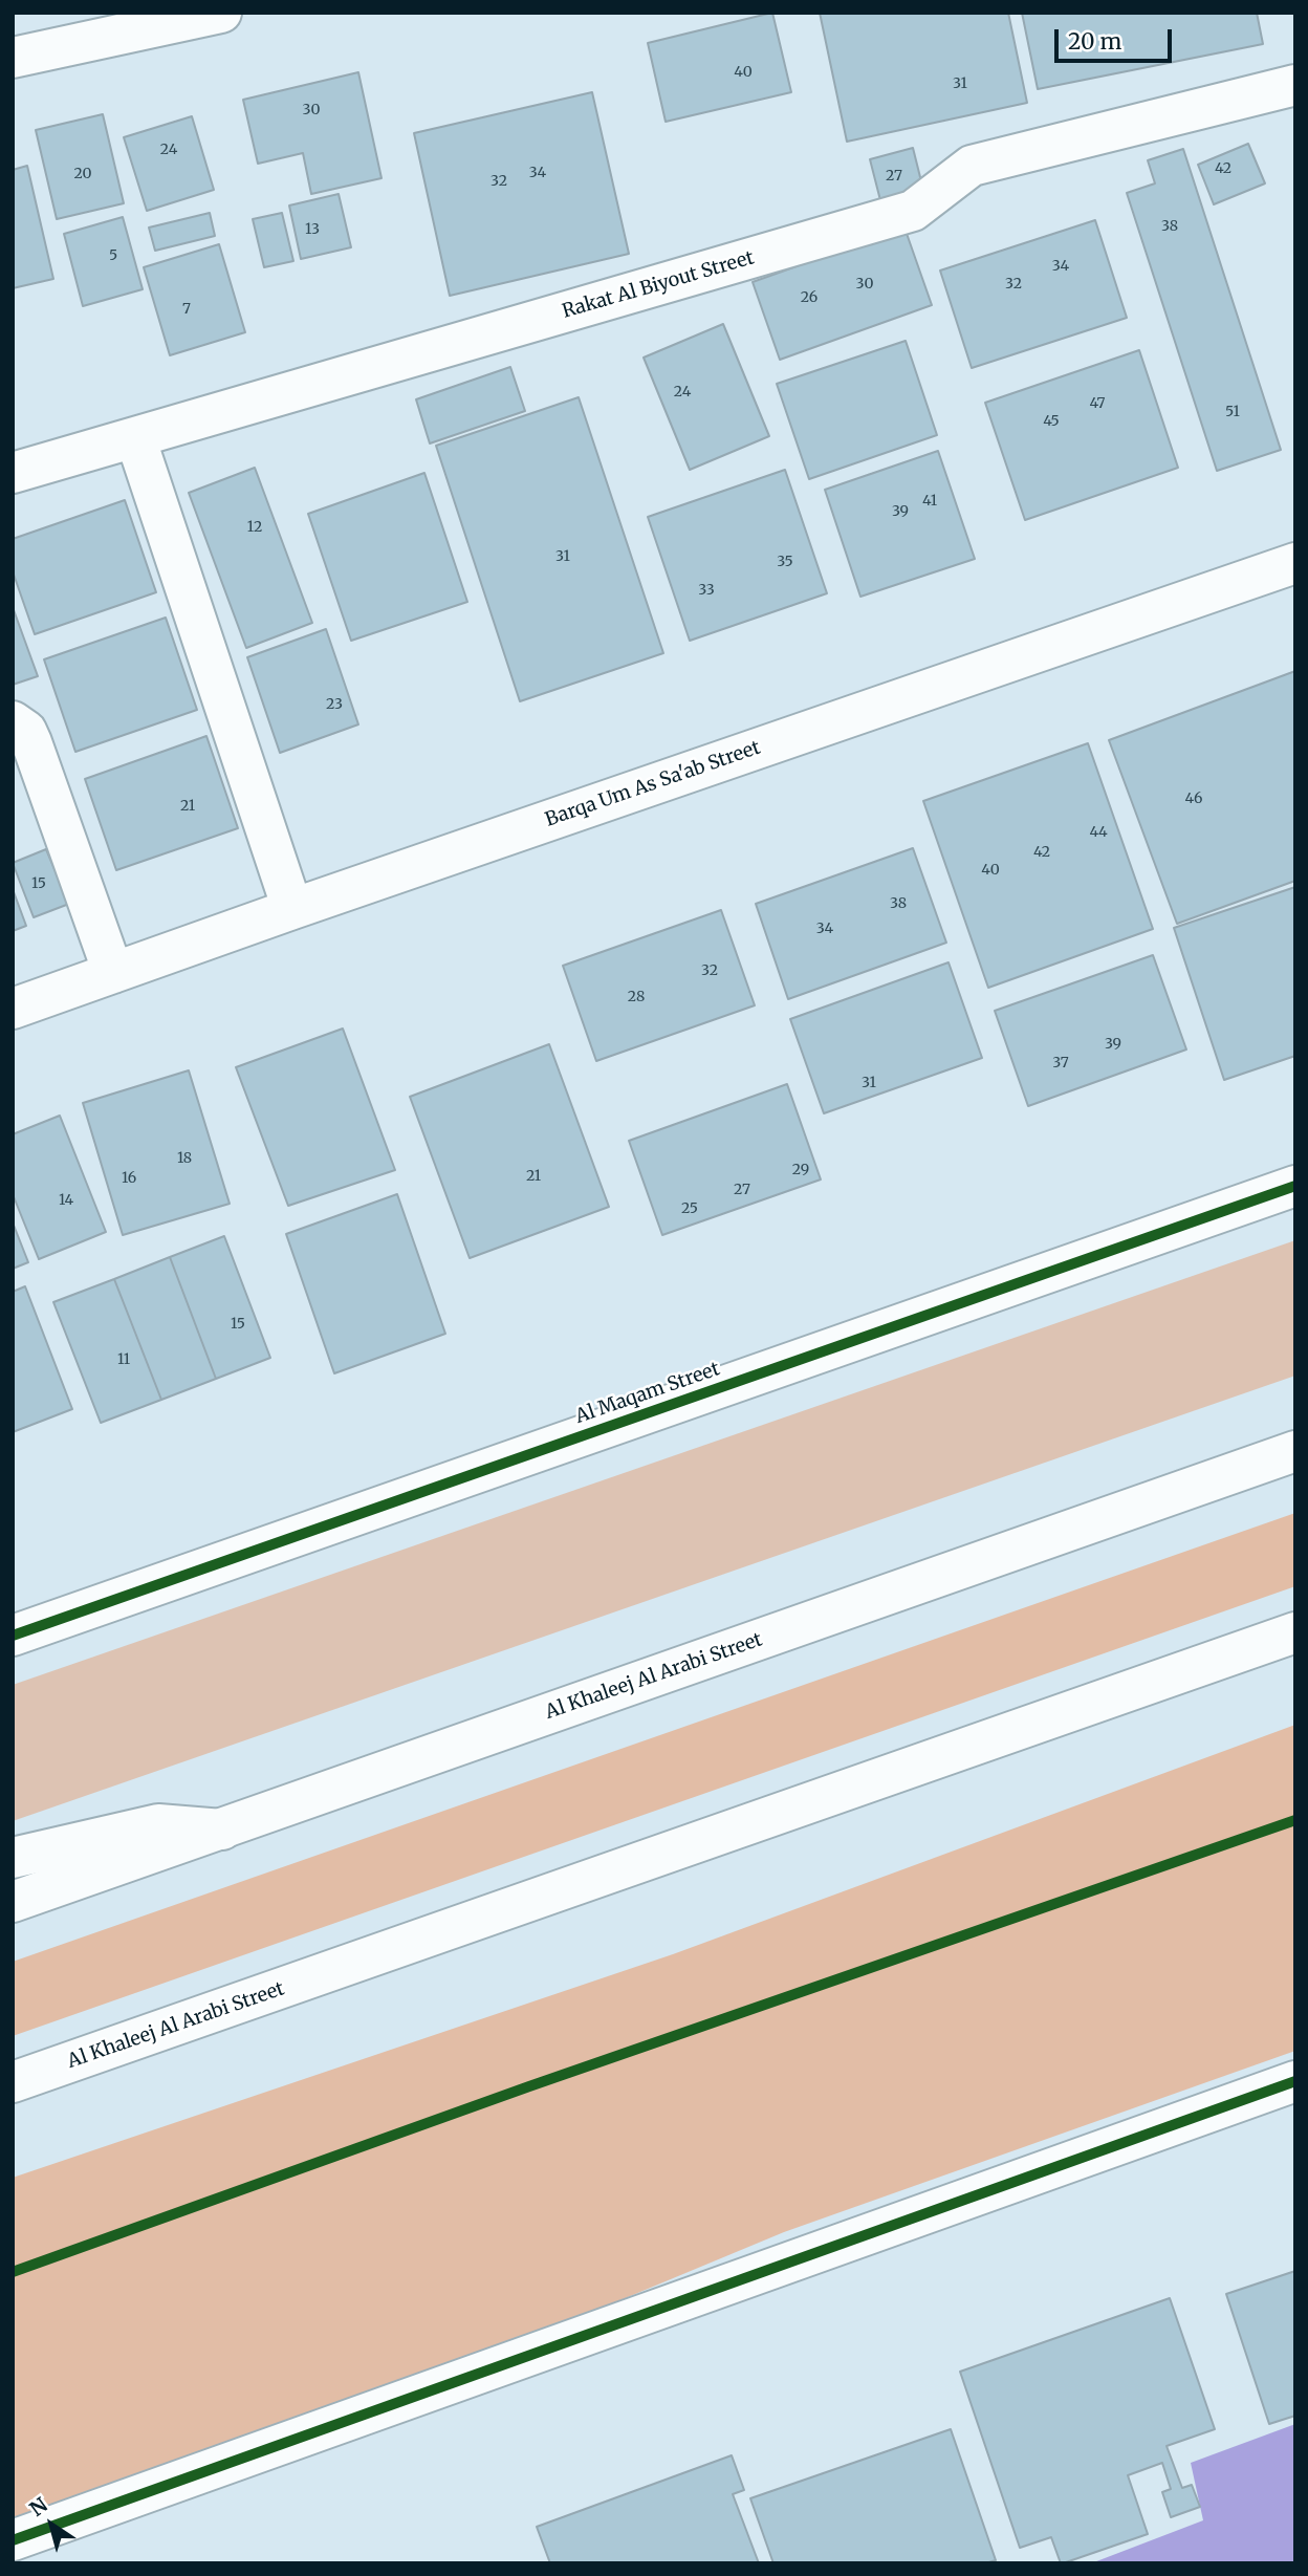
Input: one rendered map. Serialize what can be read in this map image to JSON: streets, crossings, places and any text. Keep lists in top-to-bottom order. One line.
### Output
{"streets":{"main road":["Rakat Al Biyout Street","Barqa Um As Sa'ab Street","Al Maqam Street","Al Khaleej Al Arabi Street"]},"house_numbers":["40","31","30","24","42","34","20","27","32","38","13","5","34","30","32","26","7","24","47","51","45","41","39","12","31","35","33","23","46","21","44","42","40","15","38","34","32","28","39","37","31","18","29","21","16","27","14","25","15","11"],"scale_bar":"20 m","north":"top left"}
